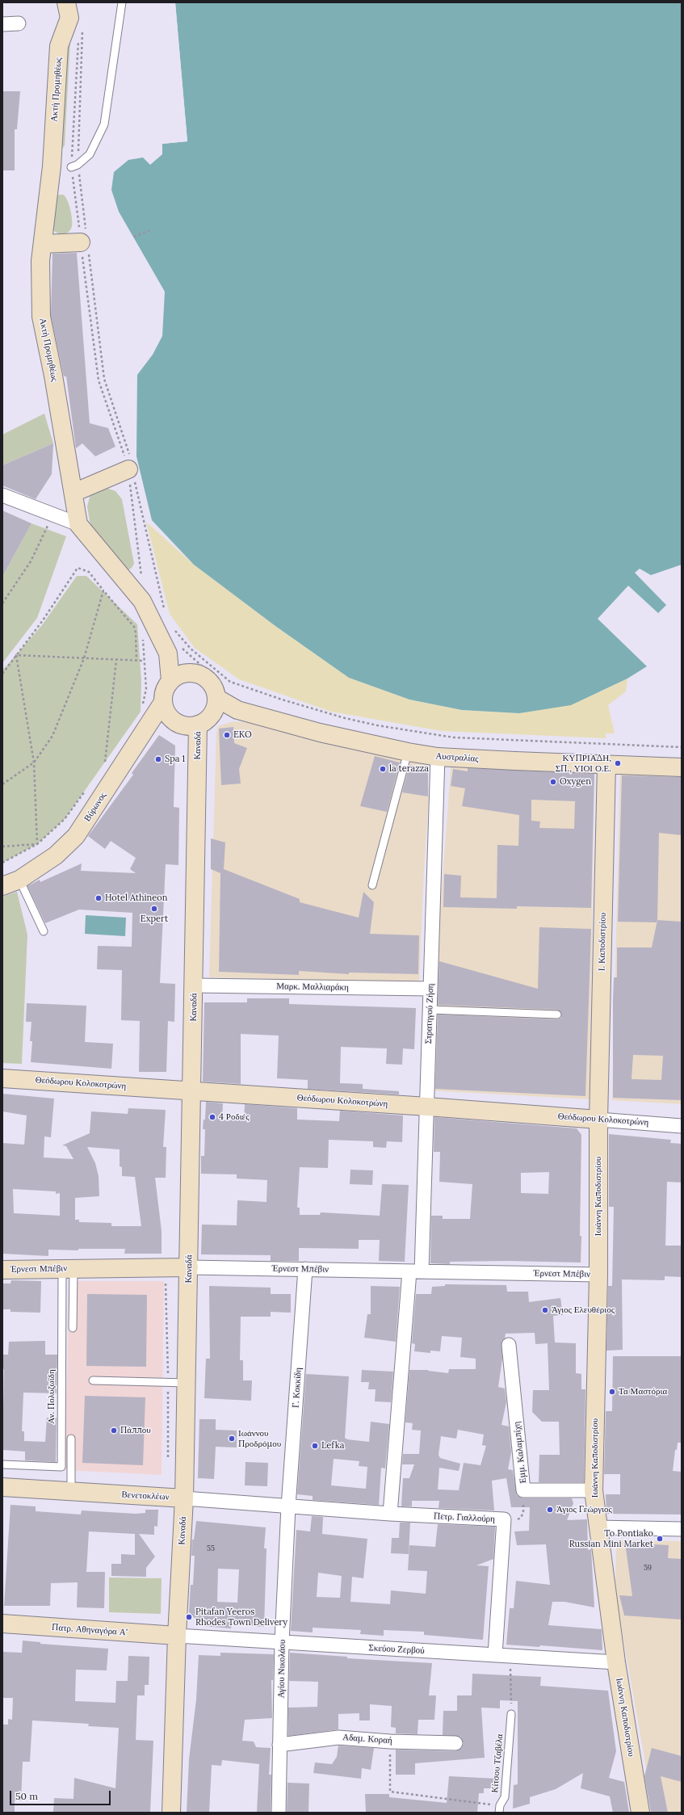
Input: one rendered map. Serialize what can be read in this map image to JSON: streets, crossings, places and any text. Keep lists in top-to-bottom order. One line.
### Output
{"streets":{"street":["Ακτή Προμηθέως","Καναδά","Αυστραλίας","Βύρωνος","Ι. Καποδιστρίου","Μαρκ. Μαλλιαράκη","Στρατηγού Ζήση","Θεόδωρου Κολοκοτρώνη","Ιωάννη Καποδιστρίου","Έρνεστ Μπέβιν","Γ. Κοκκίδη","Εμμ. Καλαμπίχη","Βενετοκλέων","Πετρ. Γιαλλούρη","Πατρ. Αθηναγόρα Α'","Σκεύου Ζερβού","Αγίου Νικολάου","Αδαμ. Κοραή"],"lane":["Αν. Πολυζωϊδη","Κίτσου Τζαβέλα"]},"crossings":[["Καναδά","Βύρωνος"],["Καναδά","Μαρκ. Μαλλιαράκη"],["Καναδά","Θεόδωρου Κολοκοτρώνη"],["Καναδά","Έρνεστ Μπέβιν"],["Καναδά","Βενετοκλέων"],["Καναδά","Πατρ. Αθηναγόρα Α'"],["Καναδά","Σκεύου Ζερβού"],["Αυστραλίας","Ι. Καποδιστρίου"],["Αυστραλίας","Στρατηγού Ζήση"],["Ι. Καποδιστρίου","Θεόδωρου Κολοκοτρώνη"],["Ι. Καποδιστρίου","Ιωάννη Καποδιστρίου"],["Μαρκ. Μαλλιαράκη","Στρατηγού Ζήση"],["Στρατηγού Ζήση","Θεόδωρου Κολοκοτρώνη"],["Στρατηγού Ζήση","Έρνεστ Μπέβιν"],["Στρατηγού Ζήση","Πετρ. Γιαλλούρη"],["Θεόδωρου Κολοκοτρώνη","Ιωάννη Καποδιστρίου"],["Ιωάννη Καποδιστρίου","Έρνεστ Μπέβιν"],["Ιωάννη Καποδιστρίου","Εμμ. Καλαμπίχη"],["Ιωάννη Καποδιστρίου","Σκεύου Ζερβού"],["Έρνεστ Μπέβιν","Γ. Κοκκίδη"],["Έρνεστ Μπέβιν","Αν. Πολυζωϊδη"],["Γ. Κοκκίδη","Βενετοκλέων"],["Γ. Κοκκίδη","Πετρ. Γιαλλούρη"],["Γ. Κοκκίδη","Αγίου Νικολάου"],["Βενετοκλέων","Πετρ. Γιαλλούρη"],["Βενετοκλέων","Αγίου Νικολάου"],["Πετρ. Γιαλλούρη","Σκεύου Ζερβού"],["Πετρ. Γιαλλούρη","Αγίου Νικολάου"],["Πατρ. Αθηναγόρα Α'","Σκεύου Ζερβού"],["Σκεύου Ζερβού","Αγίου Νικολάου"],["Αγίου Νικολάου","Αδαμ. Κοραή"]],"places":["EKO","Spa 1","ΚΥΠΡΙΑΔΗ, ΣΠ., ΥΙΟΙ Ο.Ε.","la terazza","Oxygen","Hotel Athineon","Expert","4 Ροδιές","Άγιος Ελευθέριος","Τα Μαστόρια","Πάππου","Ιωάννου Προδρόμου","Lefka","Άγιος Γεώργιος","To Pontiako Russian Mini Market","Pitafan Yeeros Rhodes Town Delivery"],"house_numbers":["55","59"],"scale_bar":"50 m"}
